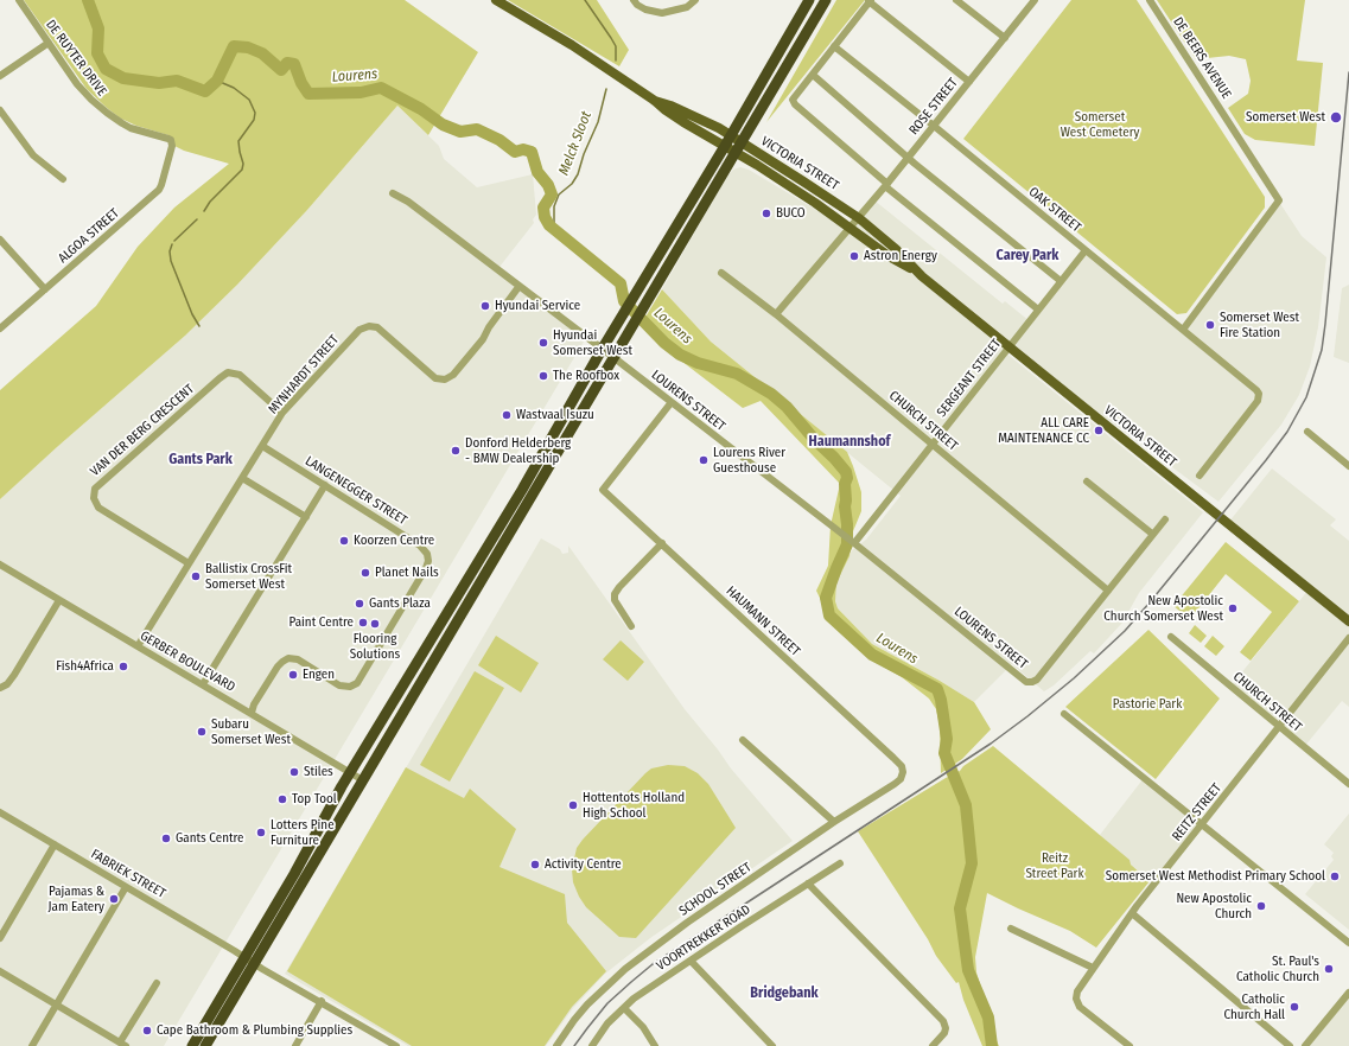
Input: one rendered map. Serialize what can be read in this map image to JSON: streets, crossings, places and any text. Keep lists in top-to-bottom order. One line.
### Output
{"streets":{"main road":["VICTORIA STREET"],"street":["DE RUYTER DRIVE","DE BEERS AVENUE","ROSE STREET","OAK STREET","ALGOA STREET","MYNHARDT STREET","SERGEANT STREET","LOURENS STREET","CHURCH STREET","VAN DER BERG CRESCENT","LANGENEGGER STREET","HAUMANN STREET","GERBER BOULEVARD","REITZ STREET","FABRIEK STREET","SCHOOL STREET","VOORTREKKER ROAD"]},"crossings":[["DE RUYTER DRIVE","ALGOA STREET"],["DE BEERS AVENUE","OAK STREET"],["ROSE STREET","VICTORIA STREET"],["ROSE STREET","OAK STREET"],["ROSE STREET","CHURCH STREET"],["VICTORIA STREET","SERGEANT STREET"],["OAK STREET","SERGEANT STREET"],["MYNHARDT STREET","LOURENS STREET"],["MYNHARDT STREET","VAN DER BERG CRESCENT"],["MYNHARDT STREET","LANGENEGGER STREET"],["MYNHARDT STREET","GERBER BOULEVARD"],["SERGEANT STREET","LOURENS STREET"],["SERGEANT STREET","CHURCH STREET"],["LOURENS STREET","CHURCH STREET"],["LOURENS STREET","HAUMANN STREET"],["CHURCH STREET","REITZ STREET"],["LANGENEGGER STREET","GERBER BOULEVARD"],["HAUMANN STREET","SCHOOL STREET"]],"districts":["Carey Park","Haumannshof","Gants Park","Bridgebank"],"water":["Lourens","Melck Sloot"],"parks":["Somerset West Cemetery","Pastorie Park","Reitz Street Park"],"places":["Somerset West","BUCO","Astron Energy","Hyundai Service","Somerset West Fire Station","Hyundai Somerset West","The Roofbox","Wastvaal Isuzu","ALL CARE MAINTENANCE CC","Donford Helderberg - BMW Dealership","Lourens River Guesthouse","Koorzen Centre","Planet Nails","Ballistix CrossFit Somerset West","Gants Plaza","New Apostolic Church Somerset West","Paint Centre","Flooring Solutions","Fish4Africa","Engen","Subaru Somerset West","Stiles","Top Tool","Hottentots Holland High School","Lotters Pine Furniture","Gants Centre","Activity Centre","Somerset West Methodist Primary School","Pajamas & Jam Eatery","New Apostolic Church","St. Paul's Catholic Church","Catholic Church Hall","Cape Bathroom & Plumbing Supplies"]}
